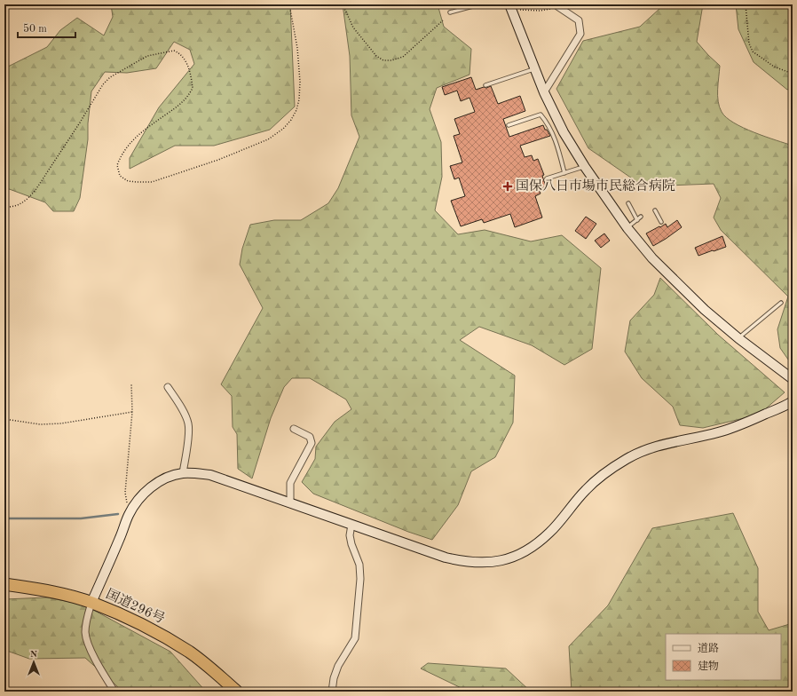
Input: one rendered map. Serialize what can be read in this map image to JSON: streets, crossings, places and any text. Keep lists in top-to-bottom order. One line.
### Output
{"streets":{"highway":["国道296号"]},"places":{"health":["国保八日市場市民総合病院"]},"legend":["道路","建物"],"scale_bar":"50 m","north":"top"}
